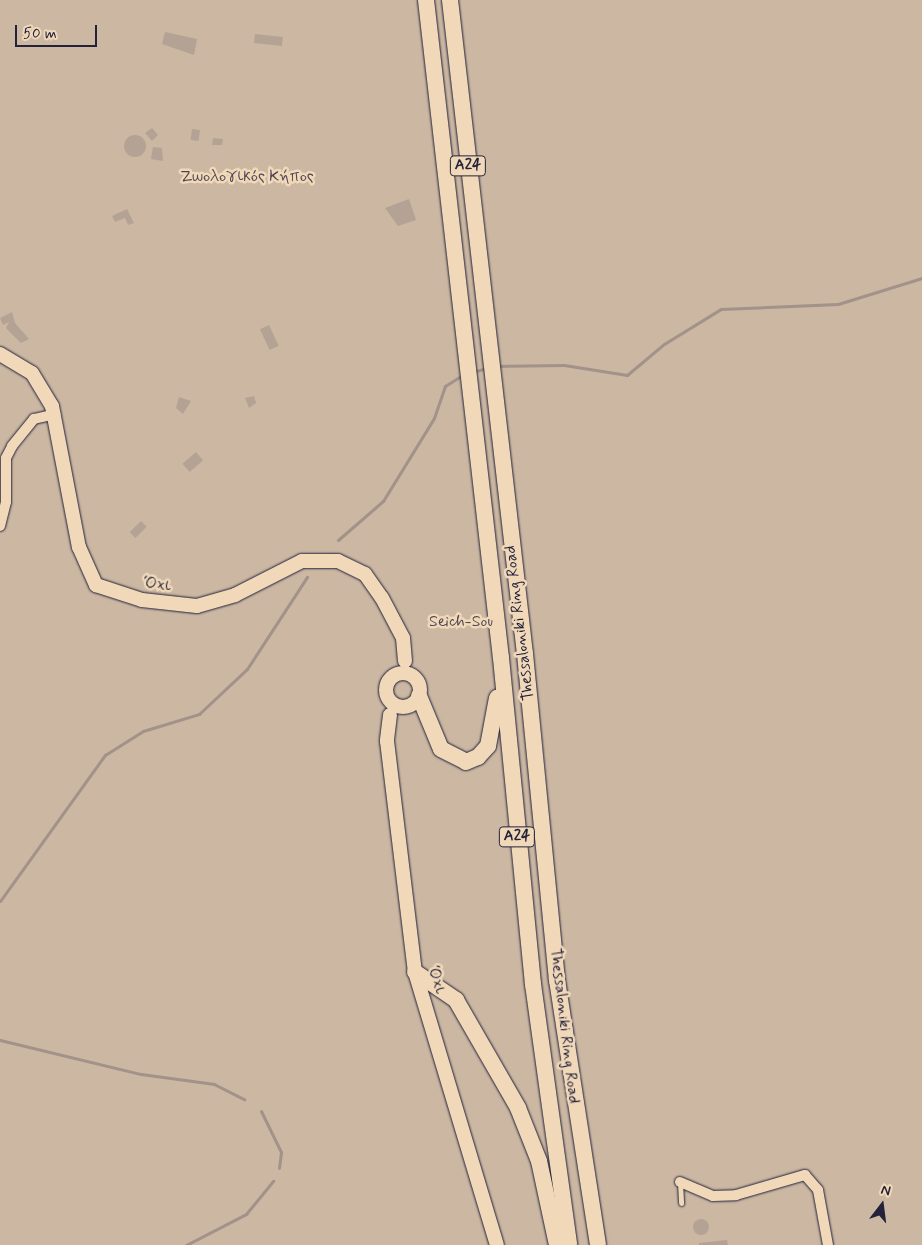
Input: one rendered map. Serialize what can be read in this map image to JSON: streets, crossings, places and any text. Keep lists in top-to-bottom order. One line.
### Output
{"streets":{"highway":["Α24","Thessaloniki Ring Road"],"main road":["Όχι"]},"parks":["Ζωολογικός Κήπος","Seich-Sou"],"scale_bar":"50 m","north":"top"}
